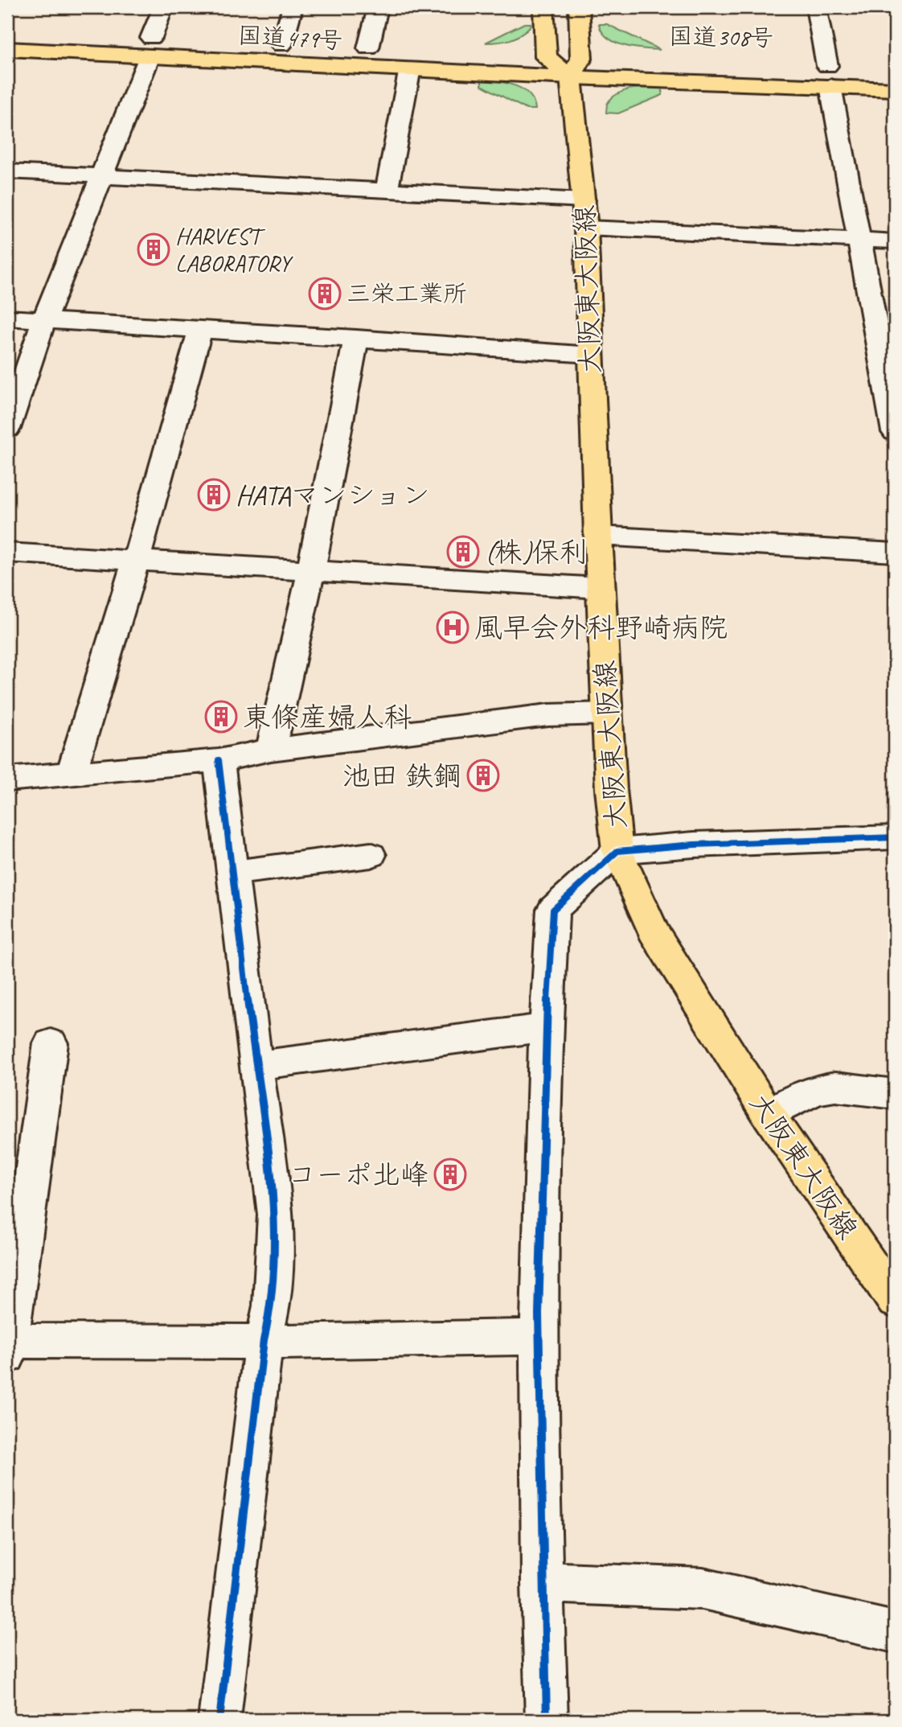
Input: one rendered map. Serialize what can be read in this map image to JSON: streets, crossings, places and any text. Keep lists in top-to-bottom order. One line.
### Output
{"streets":{"main road":["国道308号","国道479号","大阪東大阪線"]},"crossings":[["国道308号","国道479号"],["国道308号","大阪東大阪線"],["国道479号","大阪東大阪線"]],"places":{"building":["HARVEST LABORATORY","三栄工業所","HATAマンション","(株)保利","東條産婦人科","池田 鉄鋼","コーポ北峰"],"hospital":["風早会外科野崎病院"]}}
